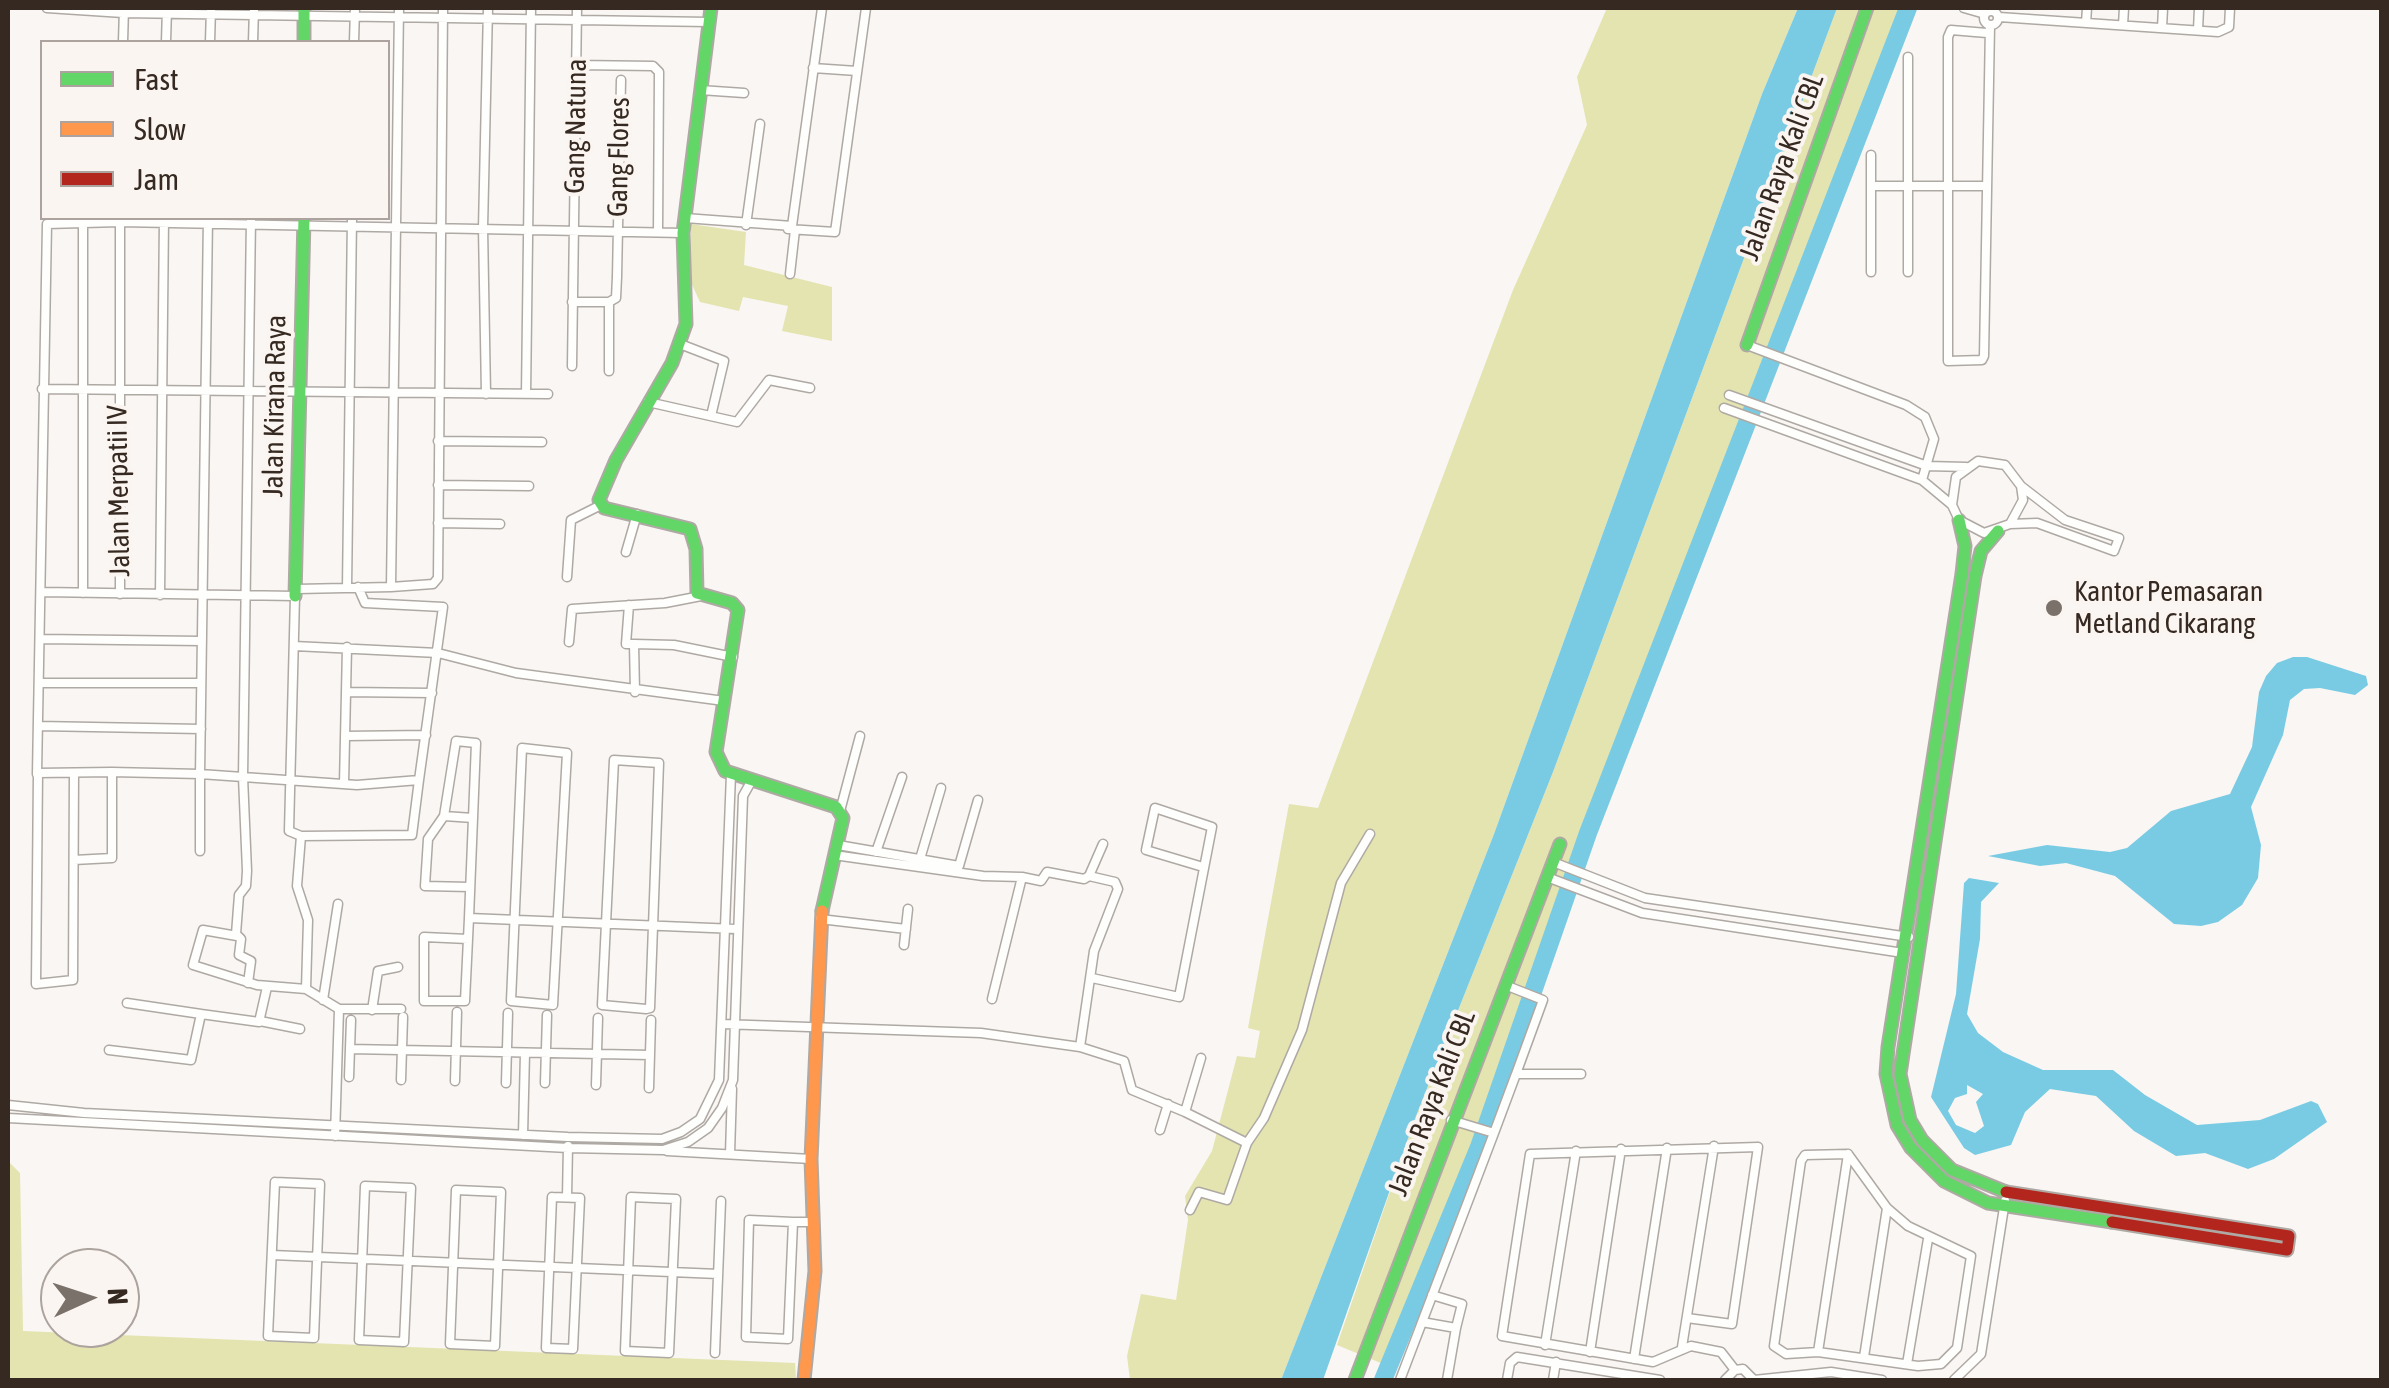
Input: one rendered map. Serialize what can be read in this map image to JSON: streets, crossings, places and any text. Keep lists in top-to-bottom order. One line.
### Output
{"streets":{"street":["Gang Natuna","Gang Flores","Jalan Raya Kali CBL","Jalan Kirana Raya","Jalan Merpatii IV"]},"places":["Kantor Pemasaran Metland Cikarang"],"legend":["Fast","Slow","Jam"],"north":"right"}
